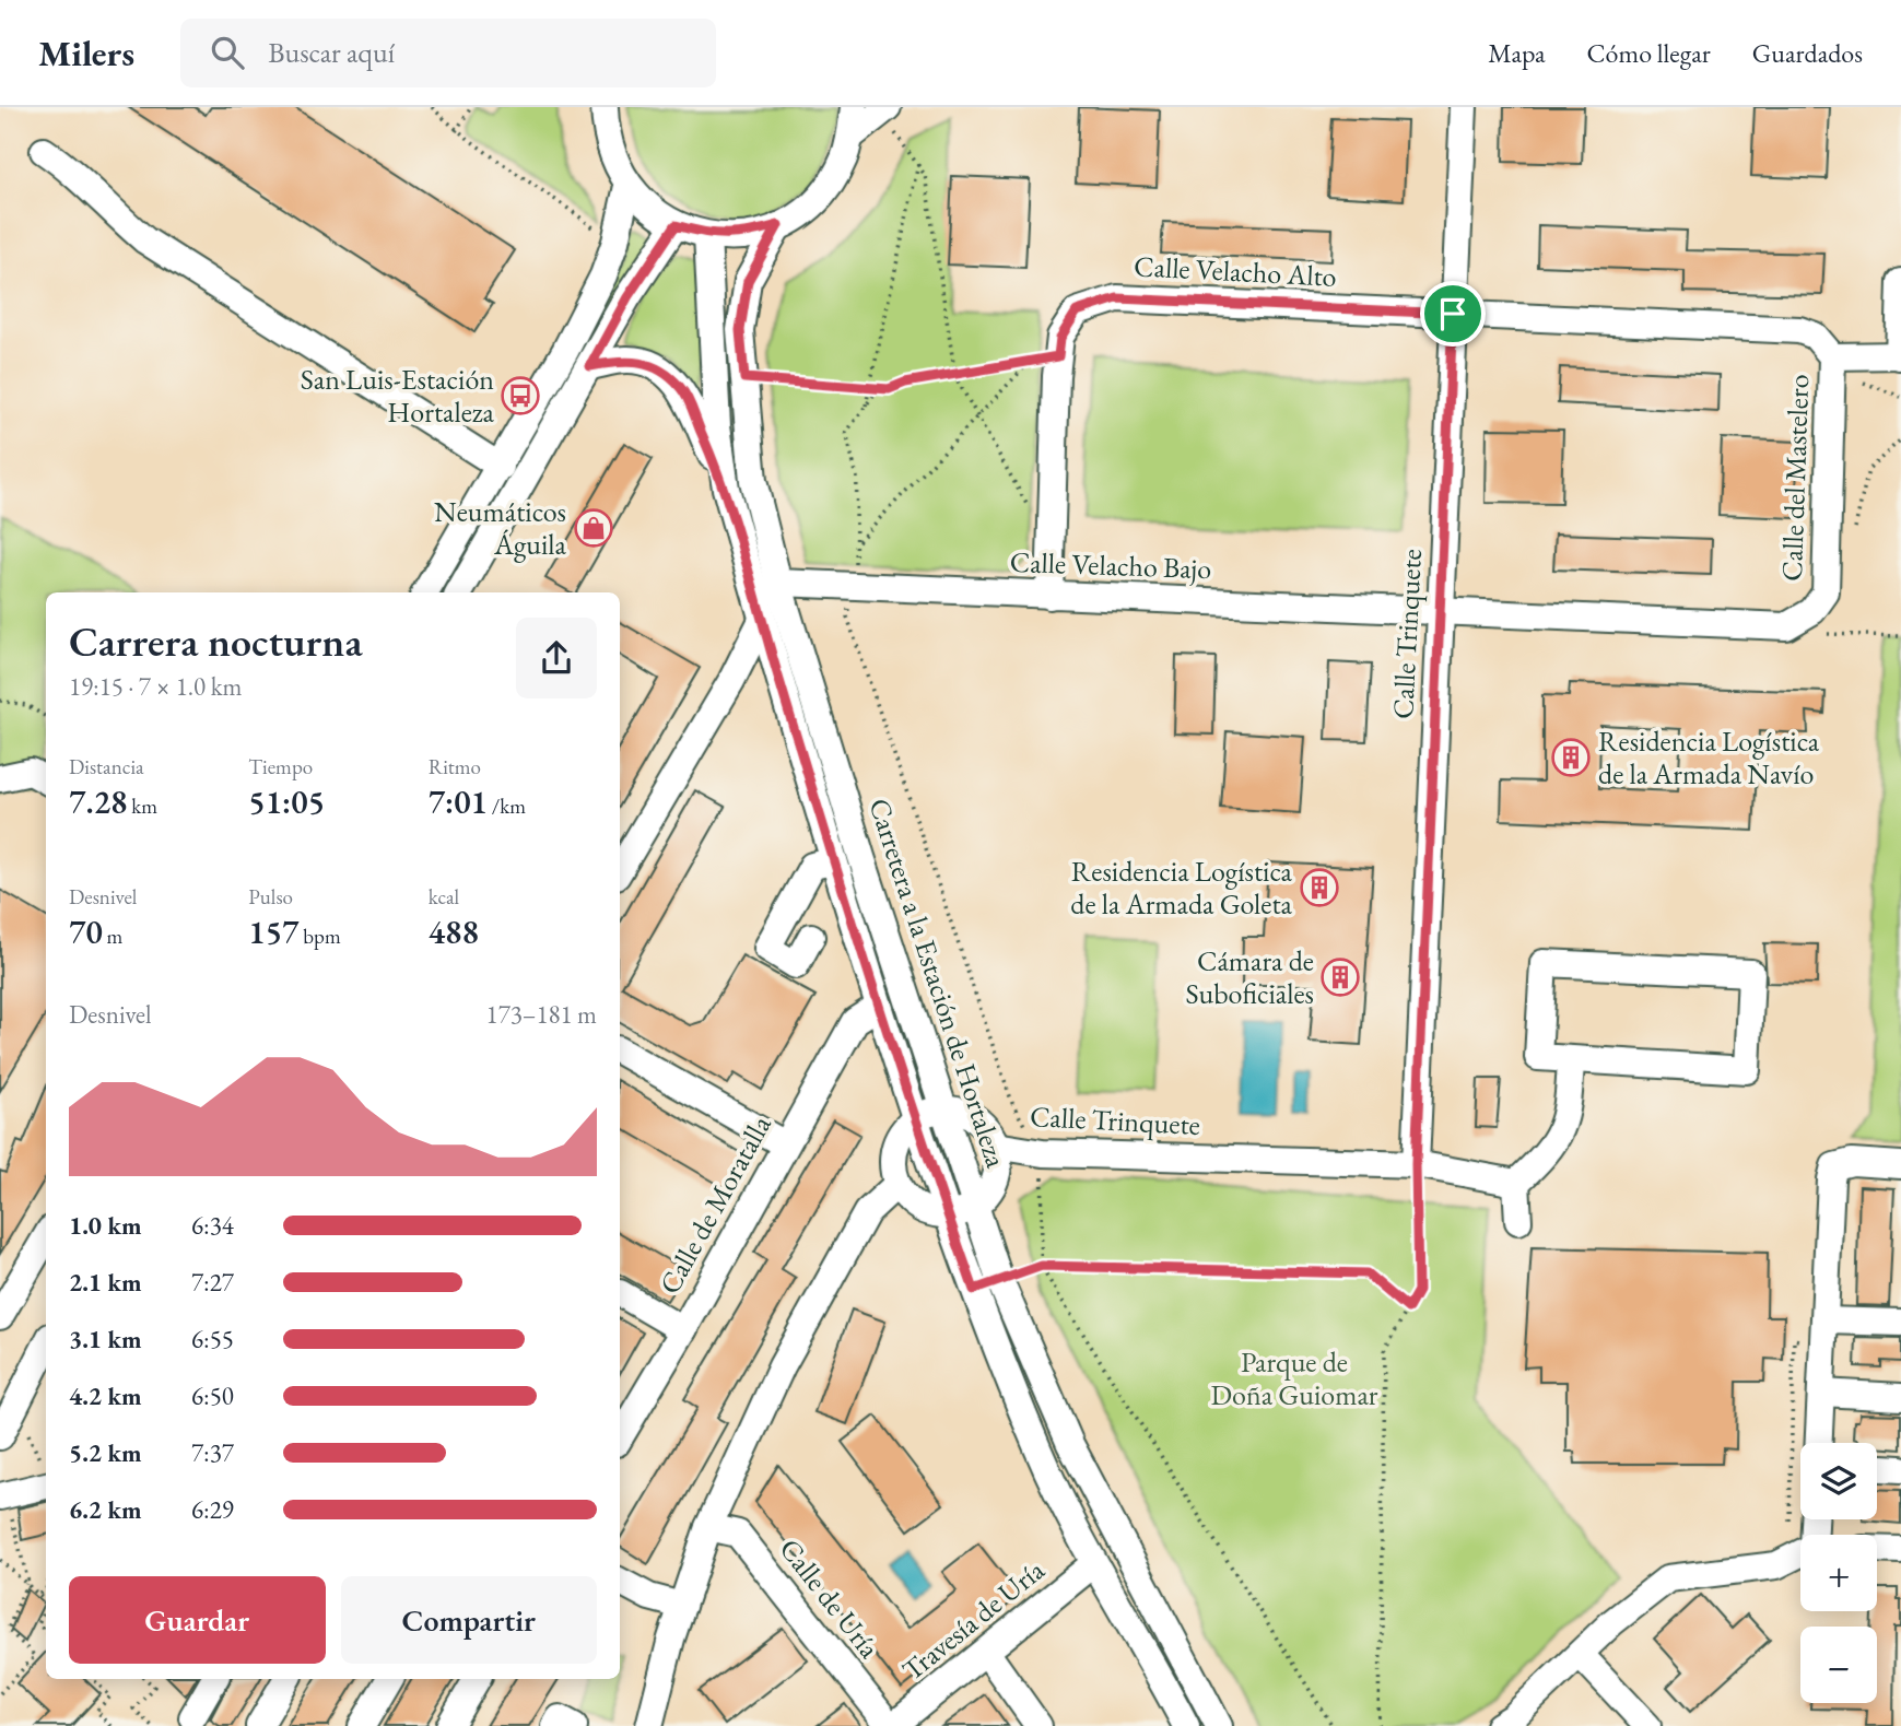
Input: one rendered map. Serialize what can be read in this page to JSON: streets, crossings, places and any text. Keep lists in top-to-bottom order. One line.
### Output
{"streets":{"street":["Calle Velacho Alto","Calle del Mastelero","Calle Velacho Bajo","Calle Trinquete","Carretera a la Estación de Hortaleza","Calle de Moratalla","Calle de Uría","Travesía de Uría"]},"crossings":[["Calle Velacho Alto","Calle del Mastelero"],["Calle Velacho Alto","Calle Velacho Bajo"],["Calle Velacho Alto","Calle Trinquete"],["Calle del Mastelero","Calle Velacho Bajo"],["Calle del Mastelero","Calle Trinquete"],["Calle Velacho Bajo","Calle Trinquete"],["Calle Velacho Bajo","Carretera a la Estación de Hortaleza"],["Calle de Uría","Travesía de Uría"]],"parks":["Parque de Doña Guiomar"],"places":{"bus stop":["San Luis-Estación Hortaleza"],"shop":["Neumáticos Águila"],"building":["Residencia Logística de la Armada Navío","Residencia Logística de la Armada Goleta","Cámara de Suboficiales"]},"page":{"header":"Milers","search":"Buscar aquí","nav":["Mapa","Cómo llegar","Guardados"],"heading":["Carrera nocturna","19:15 · 7 × 1.0 km"],"stats":[["Distancia","7.28 km"],["Tiempo","51:05"],["Ritmo","7:01 /km"],["Desnivel","70 m"],["Pulso","157 bpm"],["kcal","488"]],"chart":["Desnivel","173–181 m"],"list":[{"name":"1.0 km","note":"6:34"},{"name":"2.1 km","note":"7:27"},{"name":"3.1 km","note":"6:55"},{"name":"4.2 km","note":"6:50"},{"name":"5.2 km","note":"7:37"},{"name":"6.2 km","note":"6:29"}],"map_buttons":["+","−"],"buttons":["Guardar","Compartir"]}}
